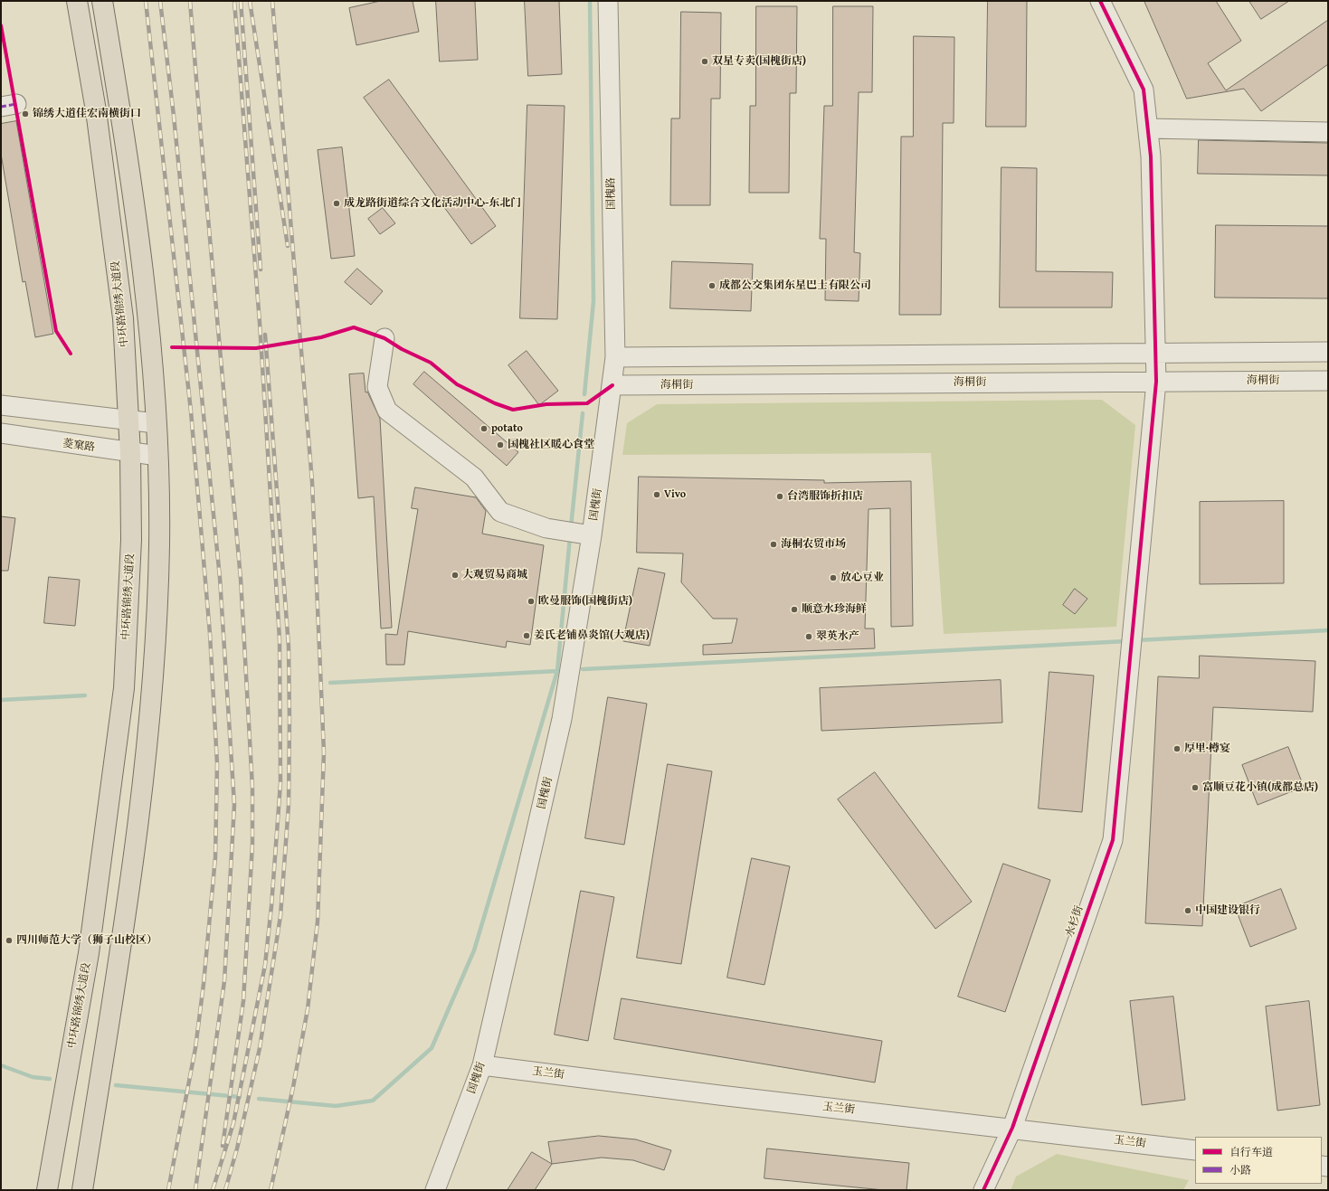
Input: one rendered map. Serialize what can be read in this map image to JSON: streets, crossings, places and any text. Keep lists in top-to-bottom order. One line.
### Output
{"streets":{"main road":["中环路锦绣大道段"],"street":["国槐路","海桐街","菱窠路","国槐街","水杉街","玉兰街"]},"crossings":[["国槐路","海桐街"],["国槐路","国槐街"],["中环路锦绣大道段","菱窠路"],["海桐街","国槐街"],["海桐街","水杉街"],["国槐街","玉兰街"],["水杉街","玉兰街"]],"places":["双星专卖(国槐街店)","锦绣大道佳宏南横街口","成龙路街道综合文化活动中心-东北门","成都公交集团东星巴士有限公司","potato","国槐社区暖心食堂","Vivo","台湾服饰折扣店","海桐农贸市场","大观贸易商城","放心豆业","欧曼服饰(国槐街店)","顺意水珍海鲜","姜氏老铺鼻炎馆(大观店)","翠英水产","厚里·樽宴","富顺豆花小镇(成都总店)","中国建设银行","四川师范大学（狮子山校区）"],"legend":["自行车道","小路"]}
